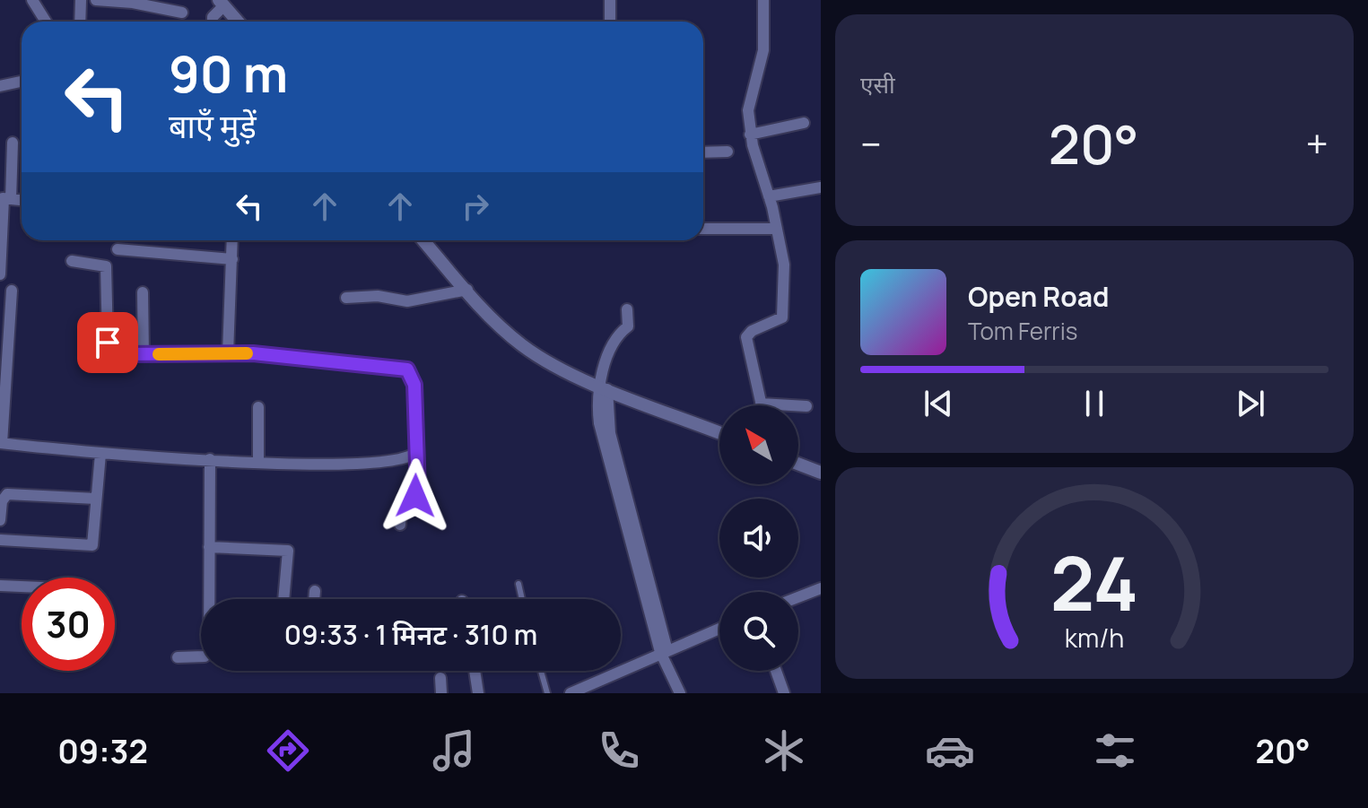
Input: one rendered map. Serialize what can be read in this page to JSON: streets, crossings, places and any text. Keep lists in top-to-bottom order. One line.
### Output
{"north":"top left","page":{"tile":"एसी","turn":["90 m","बाएँ मुड़ें"],"heat":["−","20°","+"],"song":["Open Road","Tom Ferris"],"limit":"30","trip":"09:33 · 1 मिनट · 310 m","tabs":["09:32","20°"],"gauge":["24","km/h"]}}
